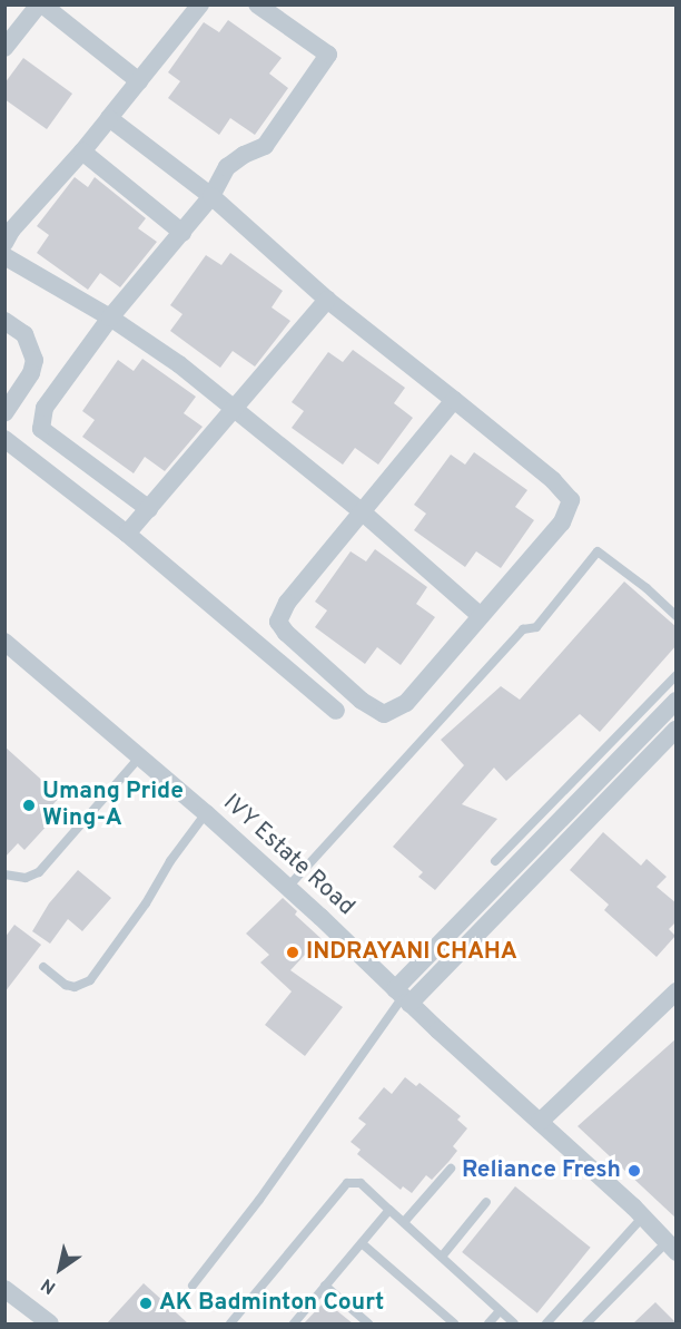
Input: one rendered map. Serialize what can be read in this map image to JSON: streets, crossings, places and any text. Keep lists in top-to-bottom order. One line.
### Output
{"streets":{"street":["IVY Estate Road"]},"places":["Umang Pride Wing-A","INDRAYANI CHAHA","Reliance Fresh","AK Badminton Court"],"north":"bottom left"}
